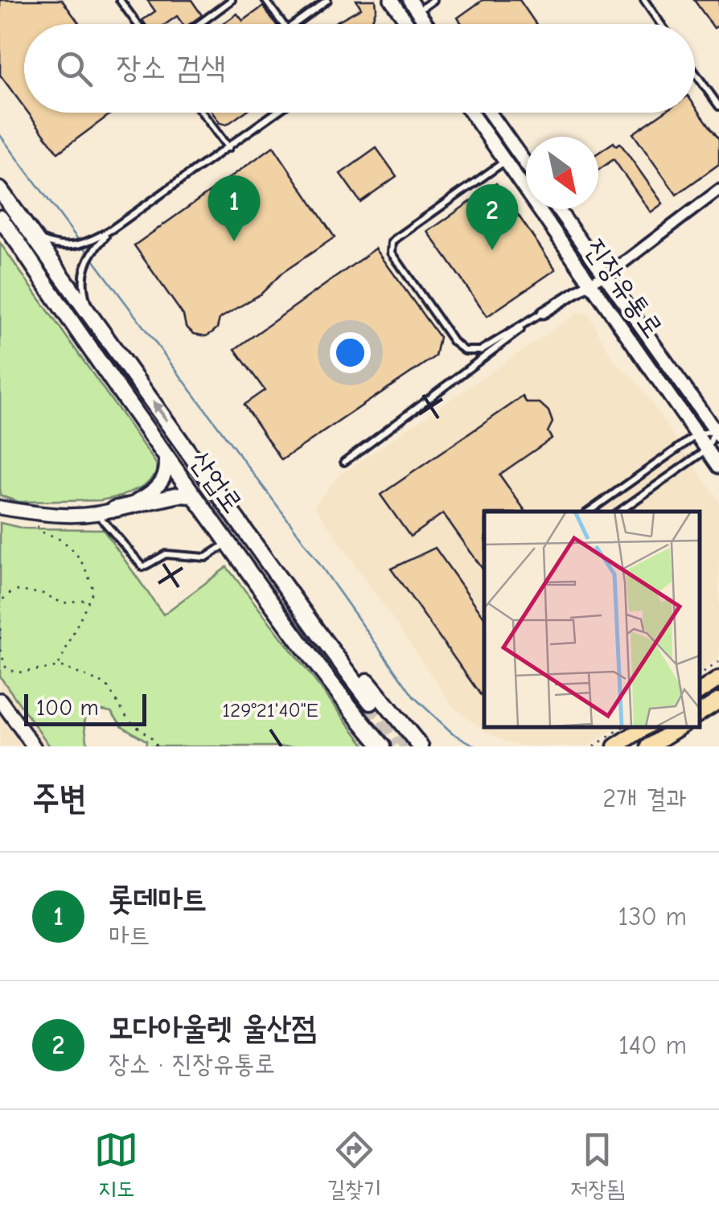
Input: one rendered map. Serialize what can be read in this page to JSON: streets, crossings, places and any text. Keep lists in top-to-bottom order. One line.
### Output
{"streets":{"main road":["산업로"],"street":["진장유통로"]},"scale_bar":"100 m","north":"bottom right","page":{"search":"장소 검색","pins":["1","2"],"scale":"100 m","heading":["주변","2개 결과"],"list":[{"mark":"1","name":"롯데마트","note":"마트","value":"130 m"},{"mark":"2","name":"모다아울렛 울산점","note":"장소 · 진장유통로","value":"140 m"}],"nav":["지도","길찾기","저장됨"]},"coordinates":["129°21'40\"E"]}
